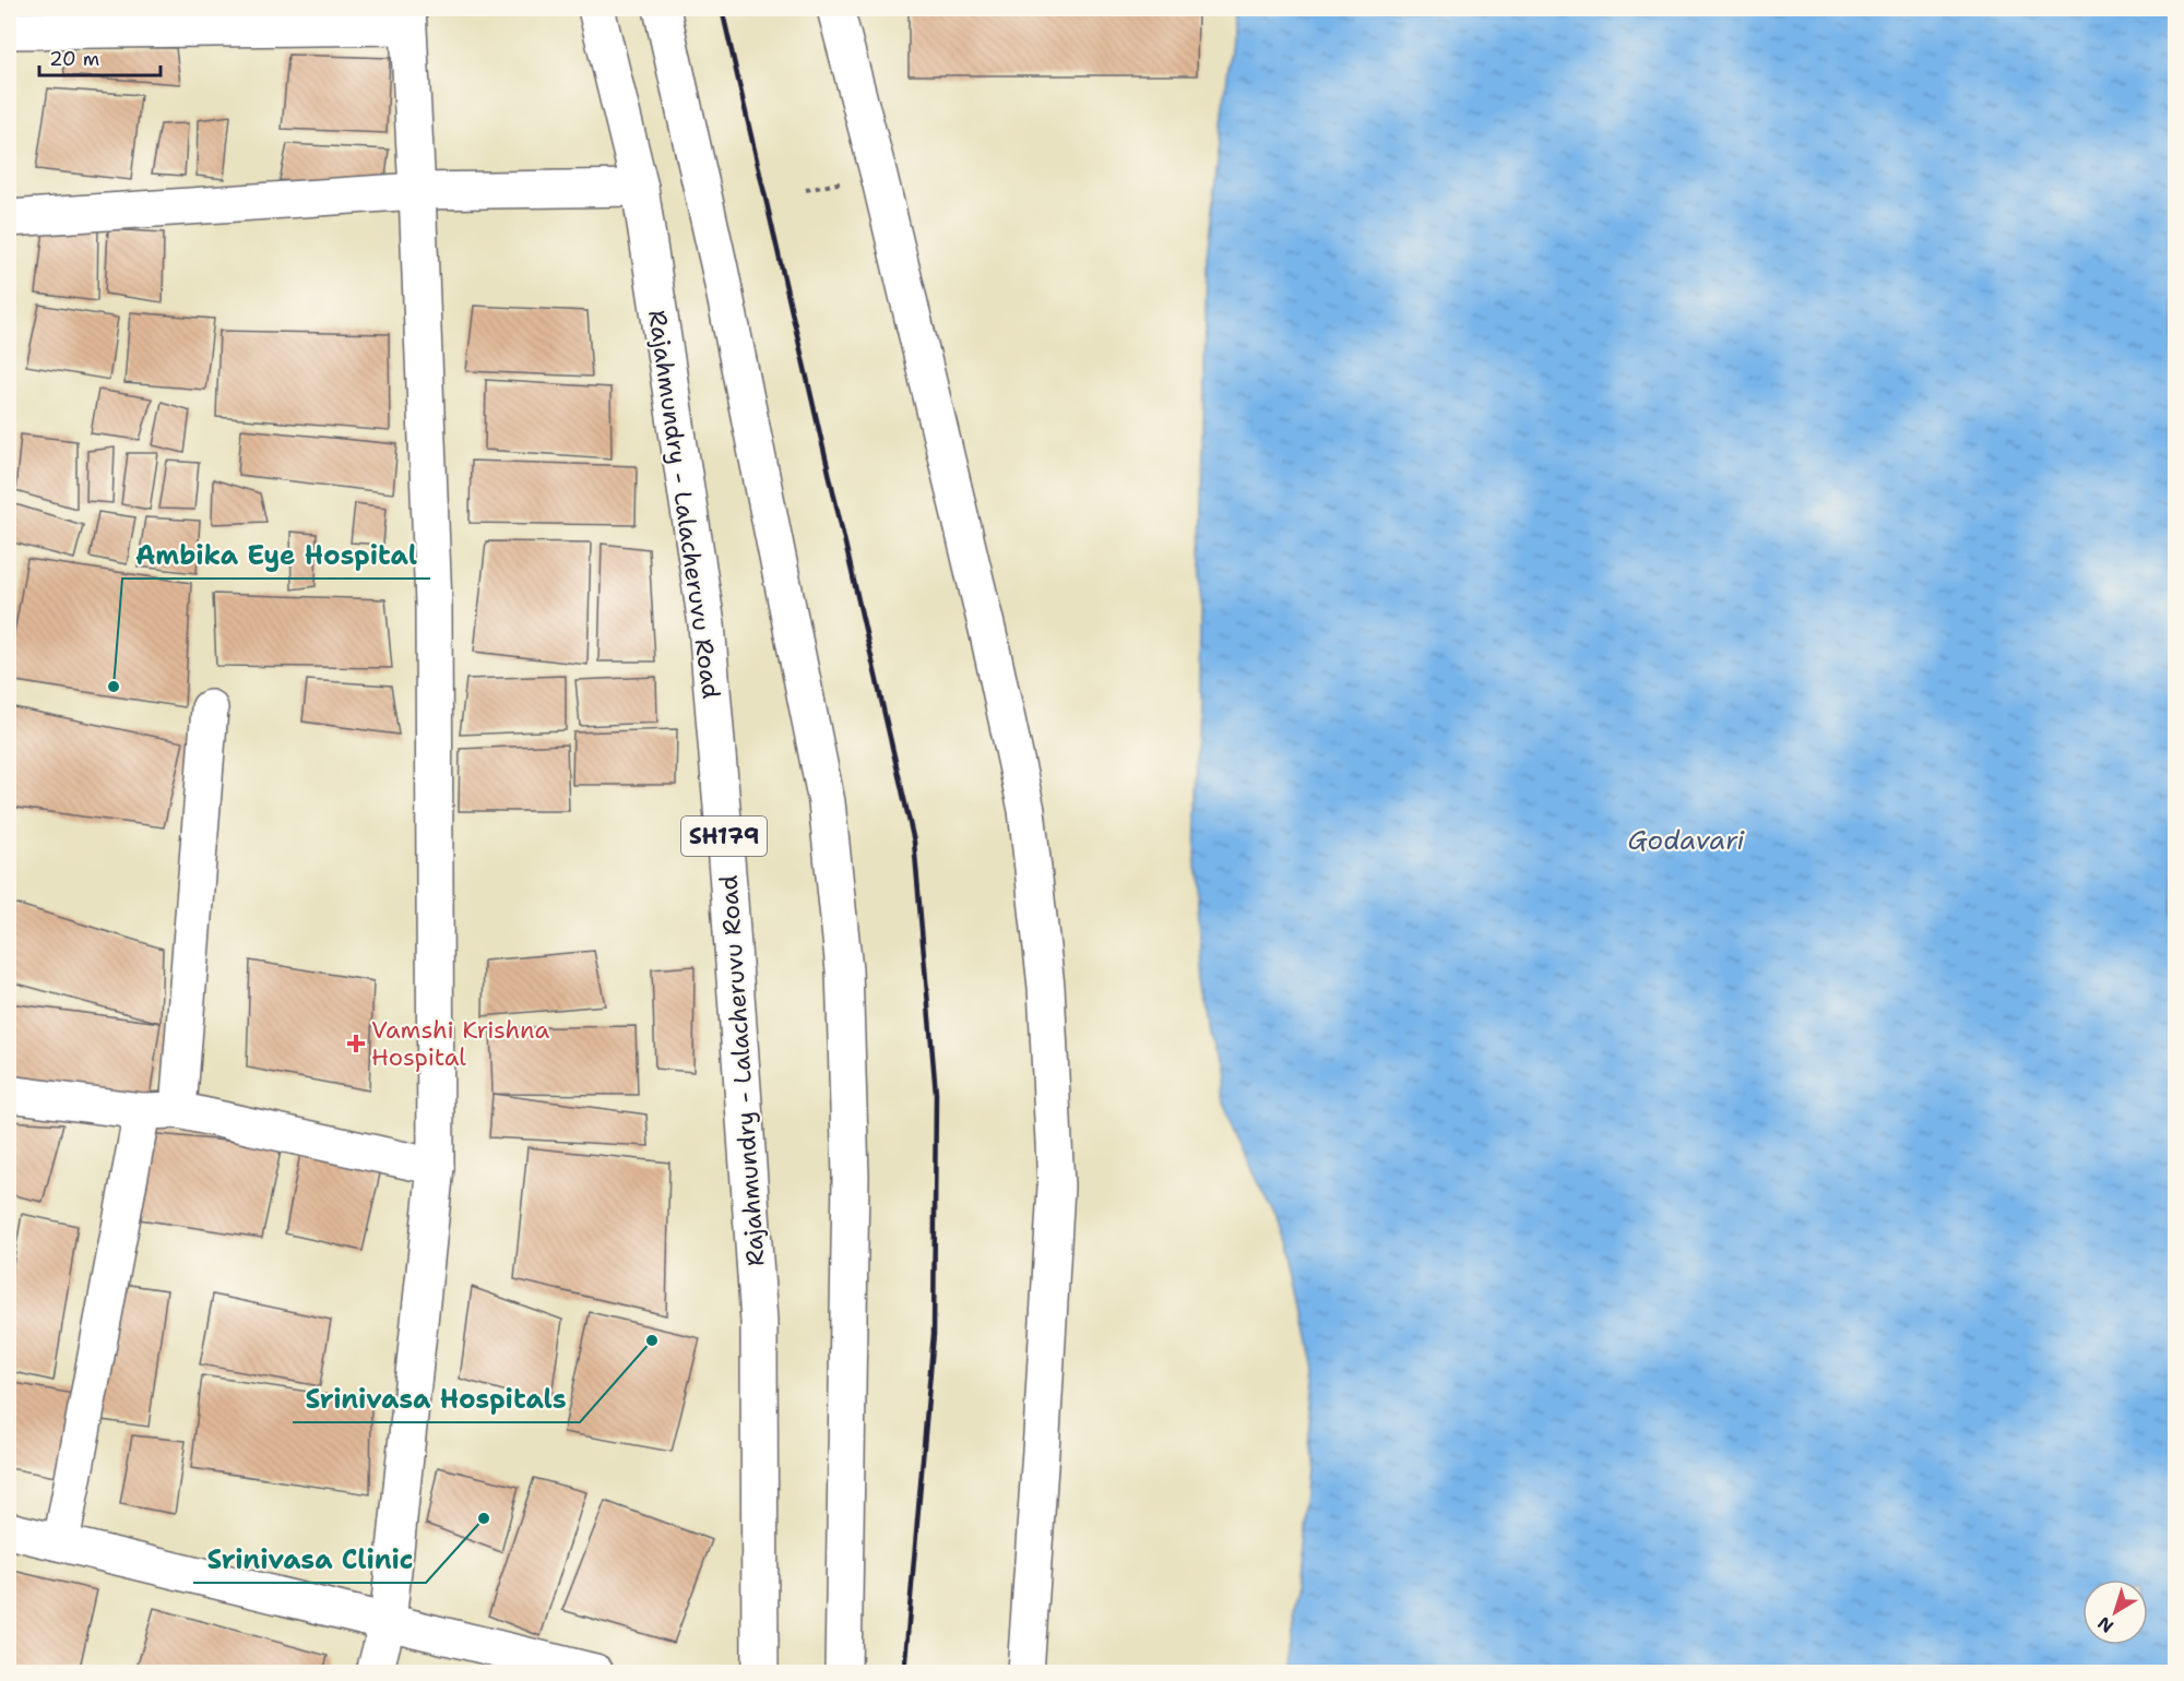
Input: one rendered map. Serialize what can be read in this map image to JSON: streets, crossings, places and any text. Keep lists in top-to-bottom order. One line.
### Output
{"streets":{"main road":["Rajahmundry - Lalacheruvu Road","SH179"]},"water":["Godavari"],"places":{"other":["Ambika Eye Hospital","Srinivasa Hospitals","Srinivasa Clinic"],"health":["Vamshi Krishna Hospital"]},"scale_bar":"20 m","north":"bottom left"}
